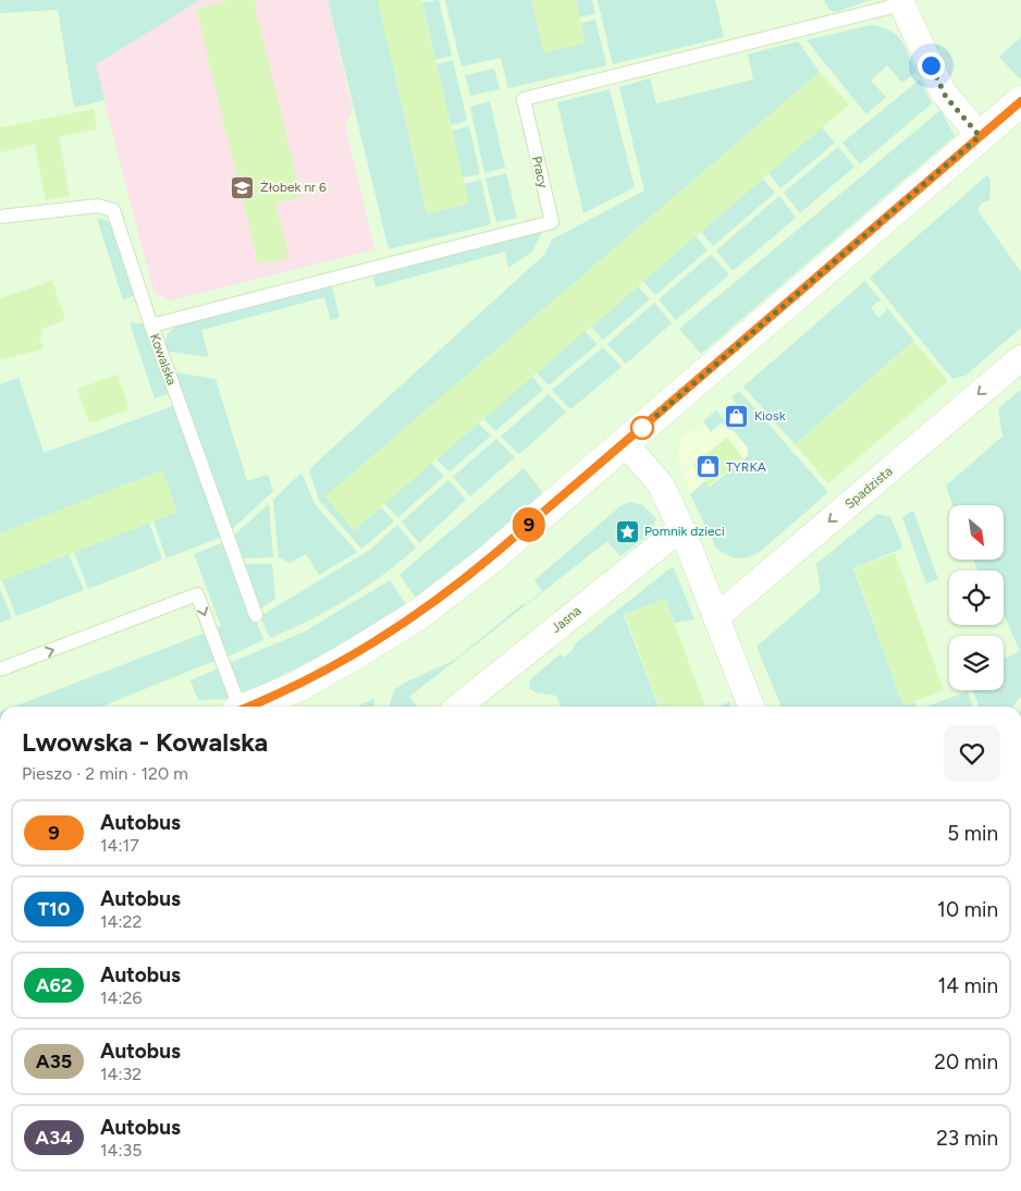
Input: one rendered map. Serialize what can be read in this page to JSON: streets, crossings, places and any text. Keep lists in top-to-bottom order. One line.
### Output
{"streets":{"street":["Pracy","Spadzista","Jasna"],"lane":["Kowalska"]},"crossings":[["Pracy","Kowalska"]],"places":{"school or university":["Żłobek nr 6"],"shop":["Kiosk","TYRKA"],"place":["Pomnik dzieci"]},"lines":["bus line 9"],"north":"bottom right","page":{"on_map":"9","heading":["Lwowska - Kowalska","Pieszo · 2 min · 120 m"],"list":[{"mark":"9","name":"Autobus","note":"14:17","value":"5 min"},{"mark":"T10","name":"Autobus","note":"14:22","value":"10 min"},{"mark":"A62","name":"Autobus","note":"14:26","value":"14 min"},{"mark":"A35","name":"Autobus","note":"14:32","value":"20 min"},{"mark":"A34","name":"Autobus","note":"14:35","value":"23 min"}]}}
